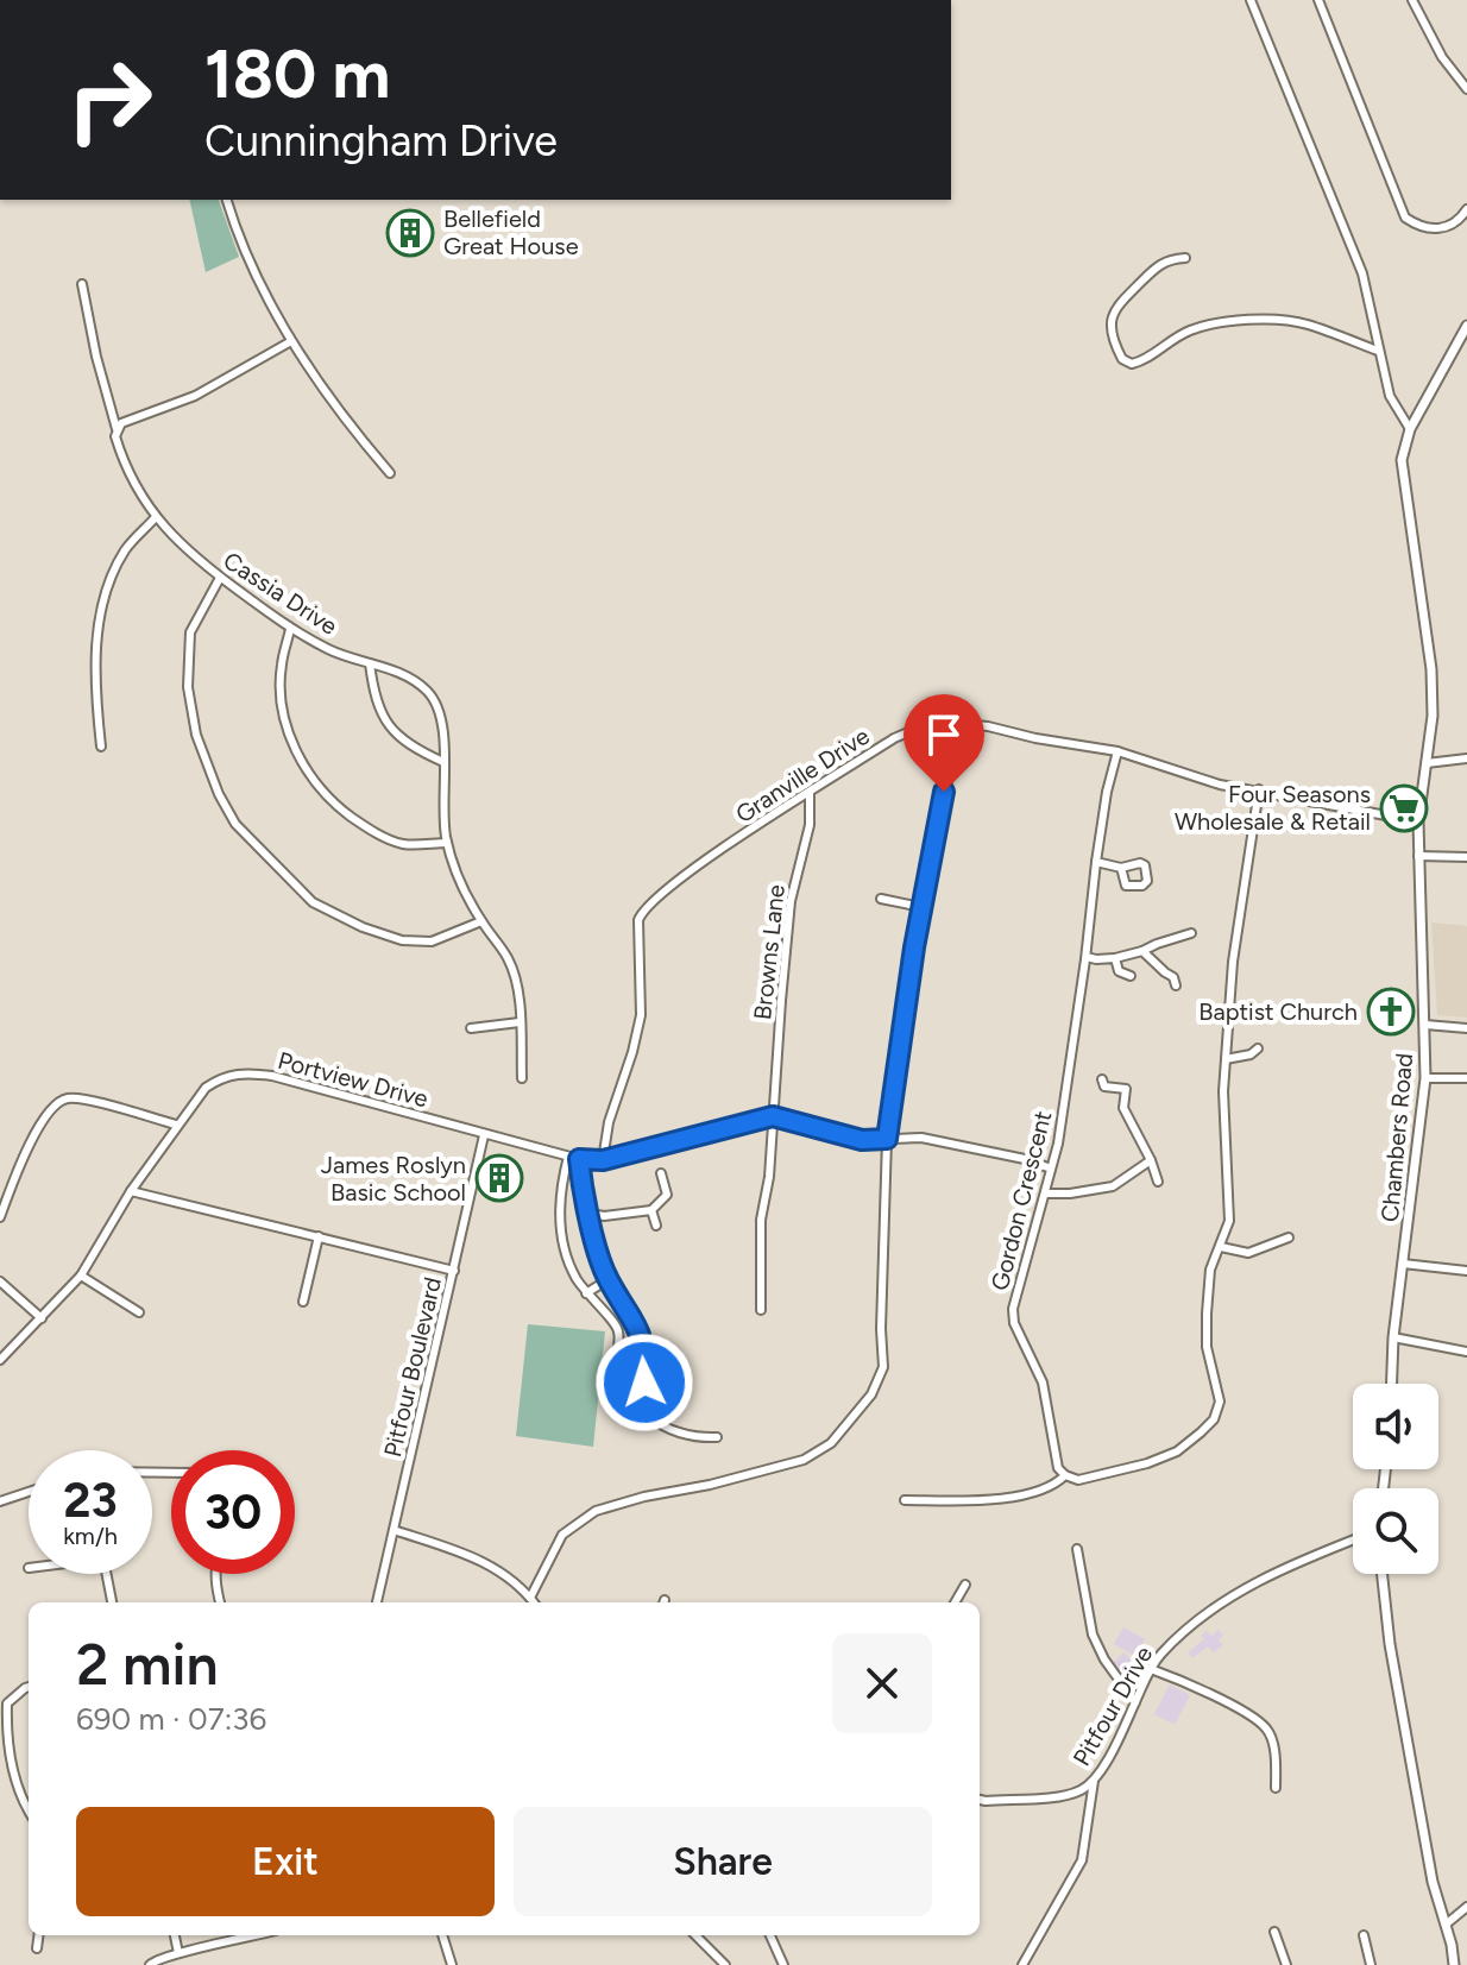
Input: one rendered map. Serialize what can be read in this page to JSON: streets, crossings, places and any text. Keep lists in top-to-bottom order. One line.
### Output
{"streets":{"street":["Cassia Drive","Granville Drive","Browns Lane","Portview Drive","Chambers Road","Gordon Crescent","Pitfour Boulevard","Pitfour Drive"]},"crossings":[["Granville Drive","Browns Lane"],["Granville Drive","Portview Drive"],["Granville Drive","Chambers Road"],["Granville Drive","Gordon Crescent"],["Browns Lane","Portview Drive"],["Portview Drive","Pitfour Boulevard"]],"places":{"building":["Bellefield Great House","James Roslyn Basic School"],"supermarket":["Four Seasons Wholesale & Retail"],"church":["Baptist Church"]},"page":{"turn":["180 m","Cunningham Drive"],"speed":"23 km/h","limit":"30","heading":["2 min","690 m · 07:36"],"buttons":["Exit","Share"]}}
